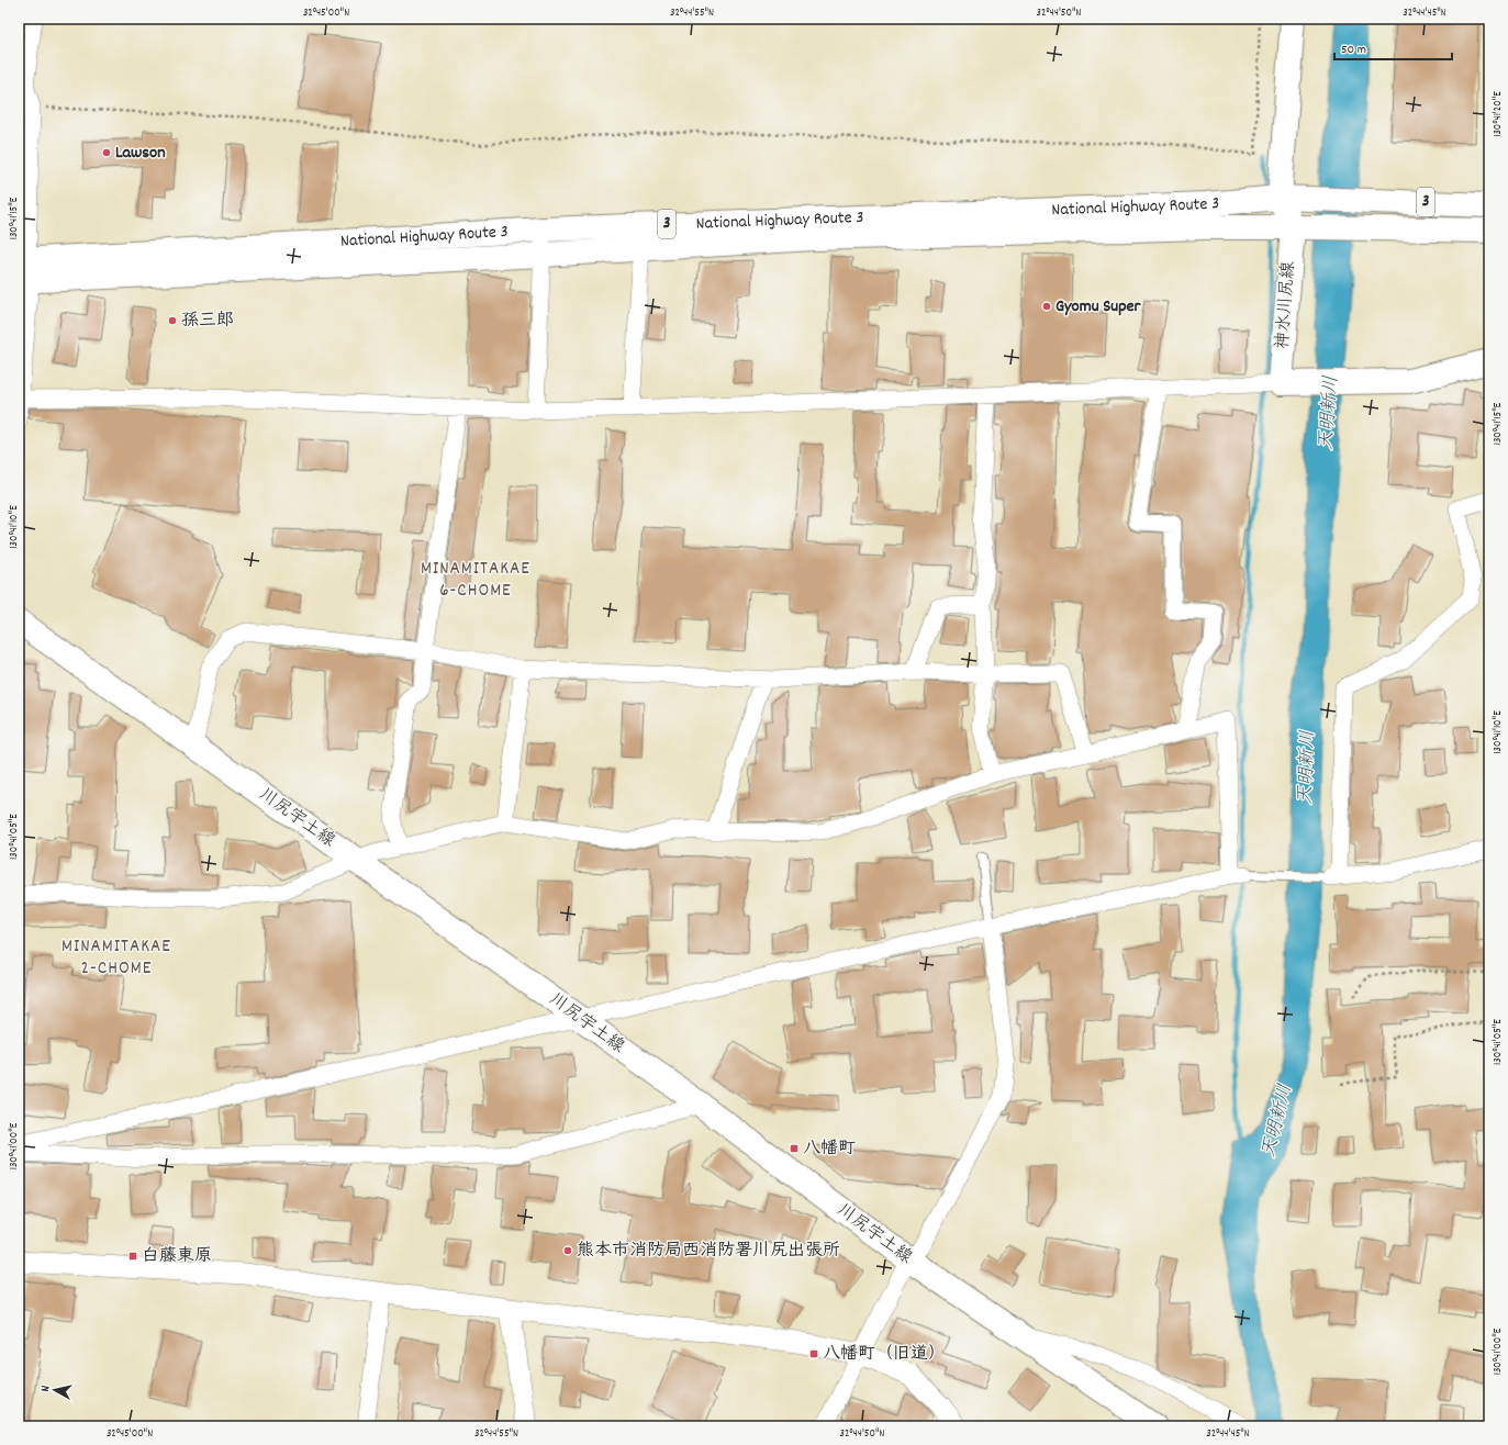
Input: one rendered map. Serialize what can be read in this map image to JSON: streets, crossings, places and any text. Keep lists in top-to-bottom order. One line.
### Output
{"streets":{"main road":["3","National Highway Route 3","神水川尻線","川尻宇土線"]},"crossings":[["National Highway Route 3","神水川尻線"]],"districts":["MINAMITAKAE 6-CHOME","MINAMITAKAE 2-CHOME"],"water":["天明新川"],"places":{"other":["Lawson","Gyomu Super","孫三郎","熊本市消防局西消防署川尻出張所"],"transit":["八幡町","白藤東原","八幡町（旧道）"]},"scale_bar":"50 m","north":"left","coordinates":["32°45'00\"N","32°44'55\"N","32°44'50\"N","32°44'45\"N","130°41'20\"E","130°41'15\"E","130°41'10\"E","130°41'05\"E","130°41'00\"E"]}
